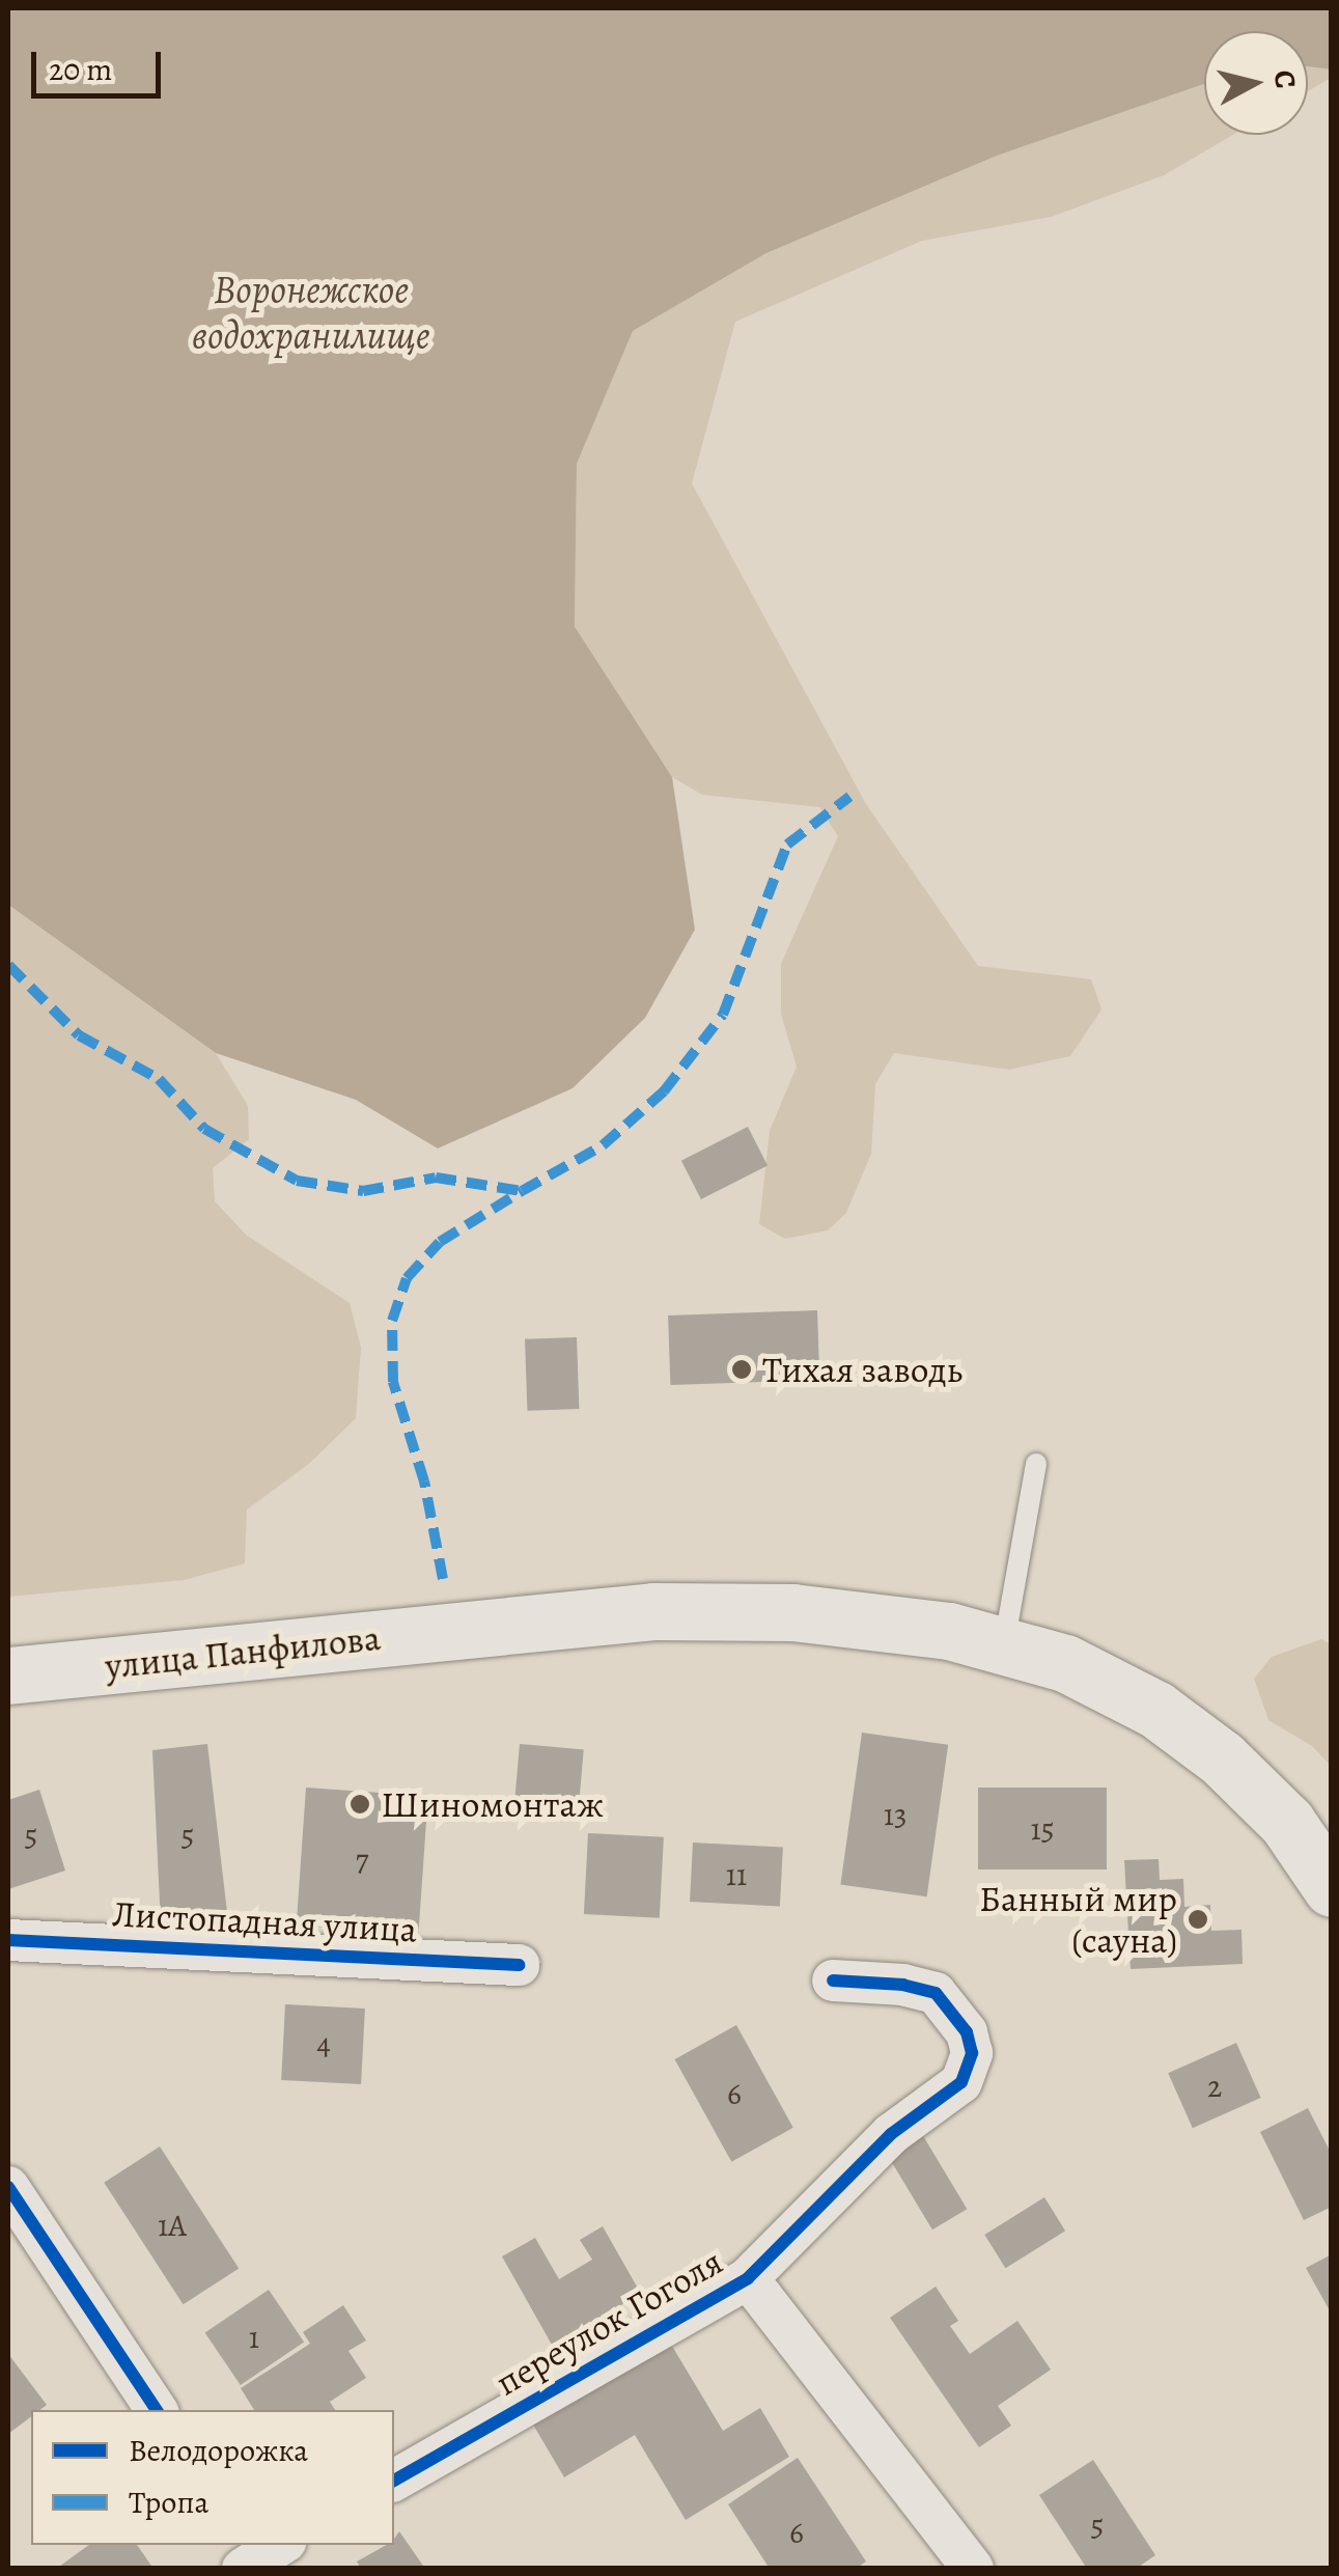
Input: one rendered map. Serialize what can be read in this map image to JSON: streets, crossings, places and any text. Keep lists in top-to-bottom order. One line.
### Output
{"streets":{"main road":["улица Панфилова"],"street":["Листопадная улица","переулок Гоголя"]},"water":["Воронежское водохранилище"],"places":["Тихая заводь","Шиномонтаж","Банный мир (сауна)"],"house_numbers":["13","15","5","5","7","11","4","2","6","1А","1","5","6"],"legend":["Велодорожка","Тропа"],"scale_bar":"20 m","north":"right"}
